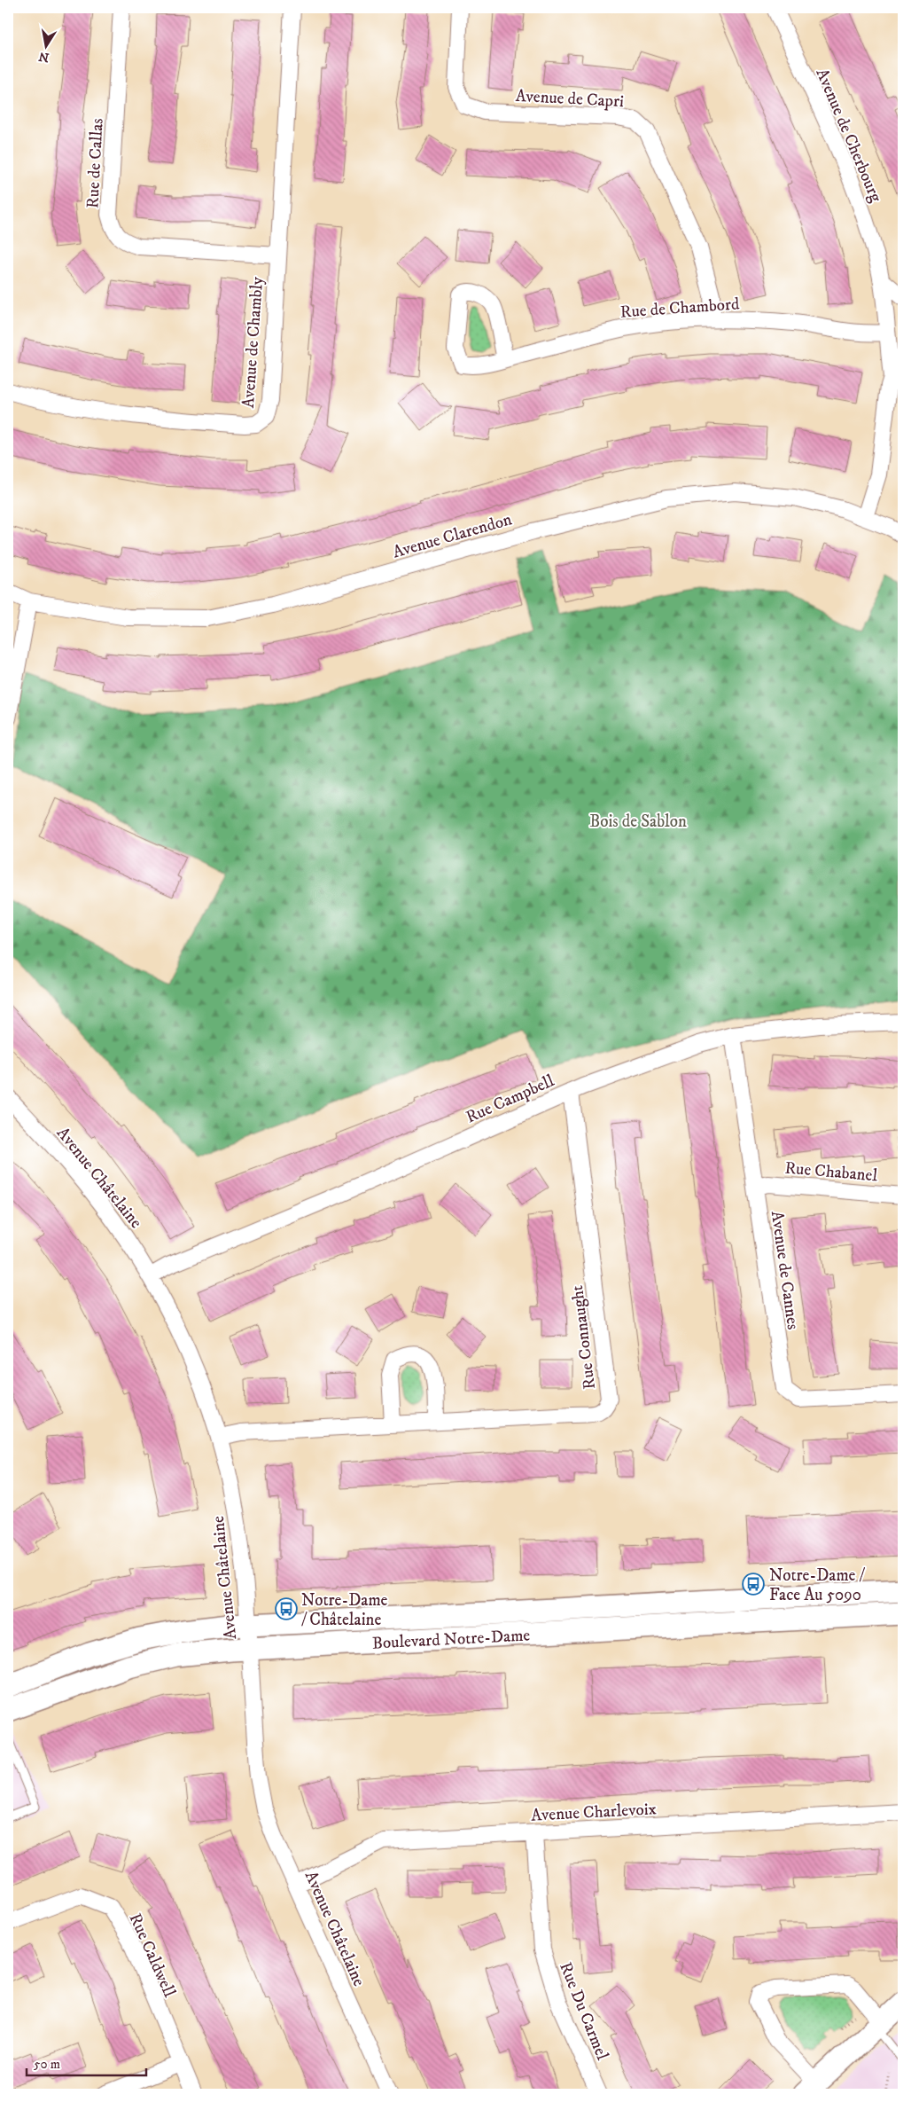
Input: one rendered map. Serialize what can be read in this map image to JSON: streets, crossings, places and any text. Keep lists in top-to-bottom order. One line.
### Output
{"streets":{"street":["Avenue de Capri","Avenue de Cherbourg","Rue de Callas","Rue de Chambord","Avenue de Chambly","Avenue Clarendon","Rue Campbell","Rue Chabanel","Avenue Châtelaine","Avenue de Cannes","Rue Connaught","Boulevard Notre-Dame","Avenue Charlevoix","Rue Caldwell","Rue Du Carmel"]},"crossings":[["Avenue de Capri","Rue de Chambord"],["Avenue de Cherbourg","Rue de Chambord"],["Avenue de Cherbourg","Avenue Clarendon"],["Rue de Callas","Avenue de Chambly"],["Rue Campbell","Avenue Châtelaine"],["Rue Campbell","Avenue de Cannes"],["Rue Campbell","Rue Connaught"],["Rue Chabanel","Avenue de Cannes"],["Avenue Châtelaine","Rue Connaught"],["Avenue Châtelaine","Boulevard Notre-Dame"],["Avenue Châtelaine","Avenue Charlevoix"],["Avenue Charlevoix","Rue Du Carmel"]],"parks":["Bois de Sablon"],"places":{"bus stop":["Notre-Dame / Face Au 5090","Notre-Dame / Châtelaine"]},"scale_bar":"50 m","north":"bottom"}
